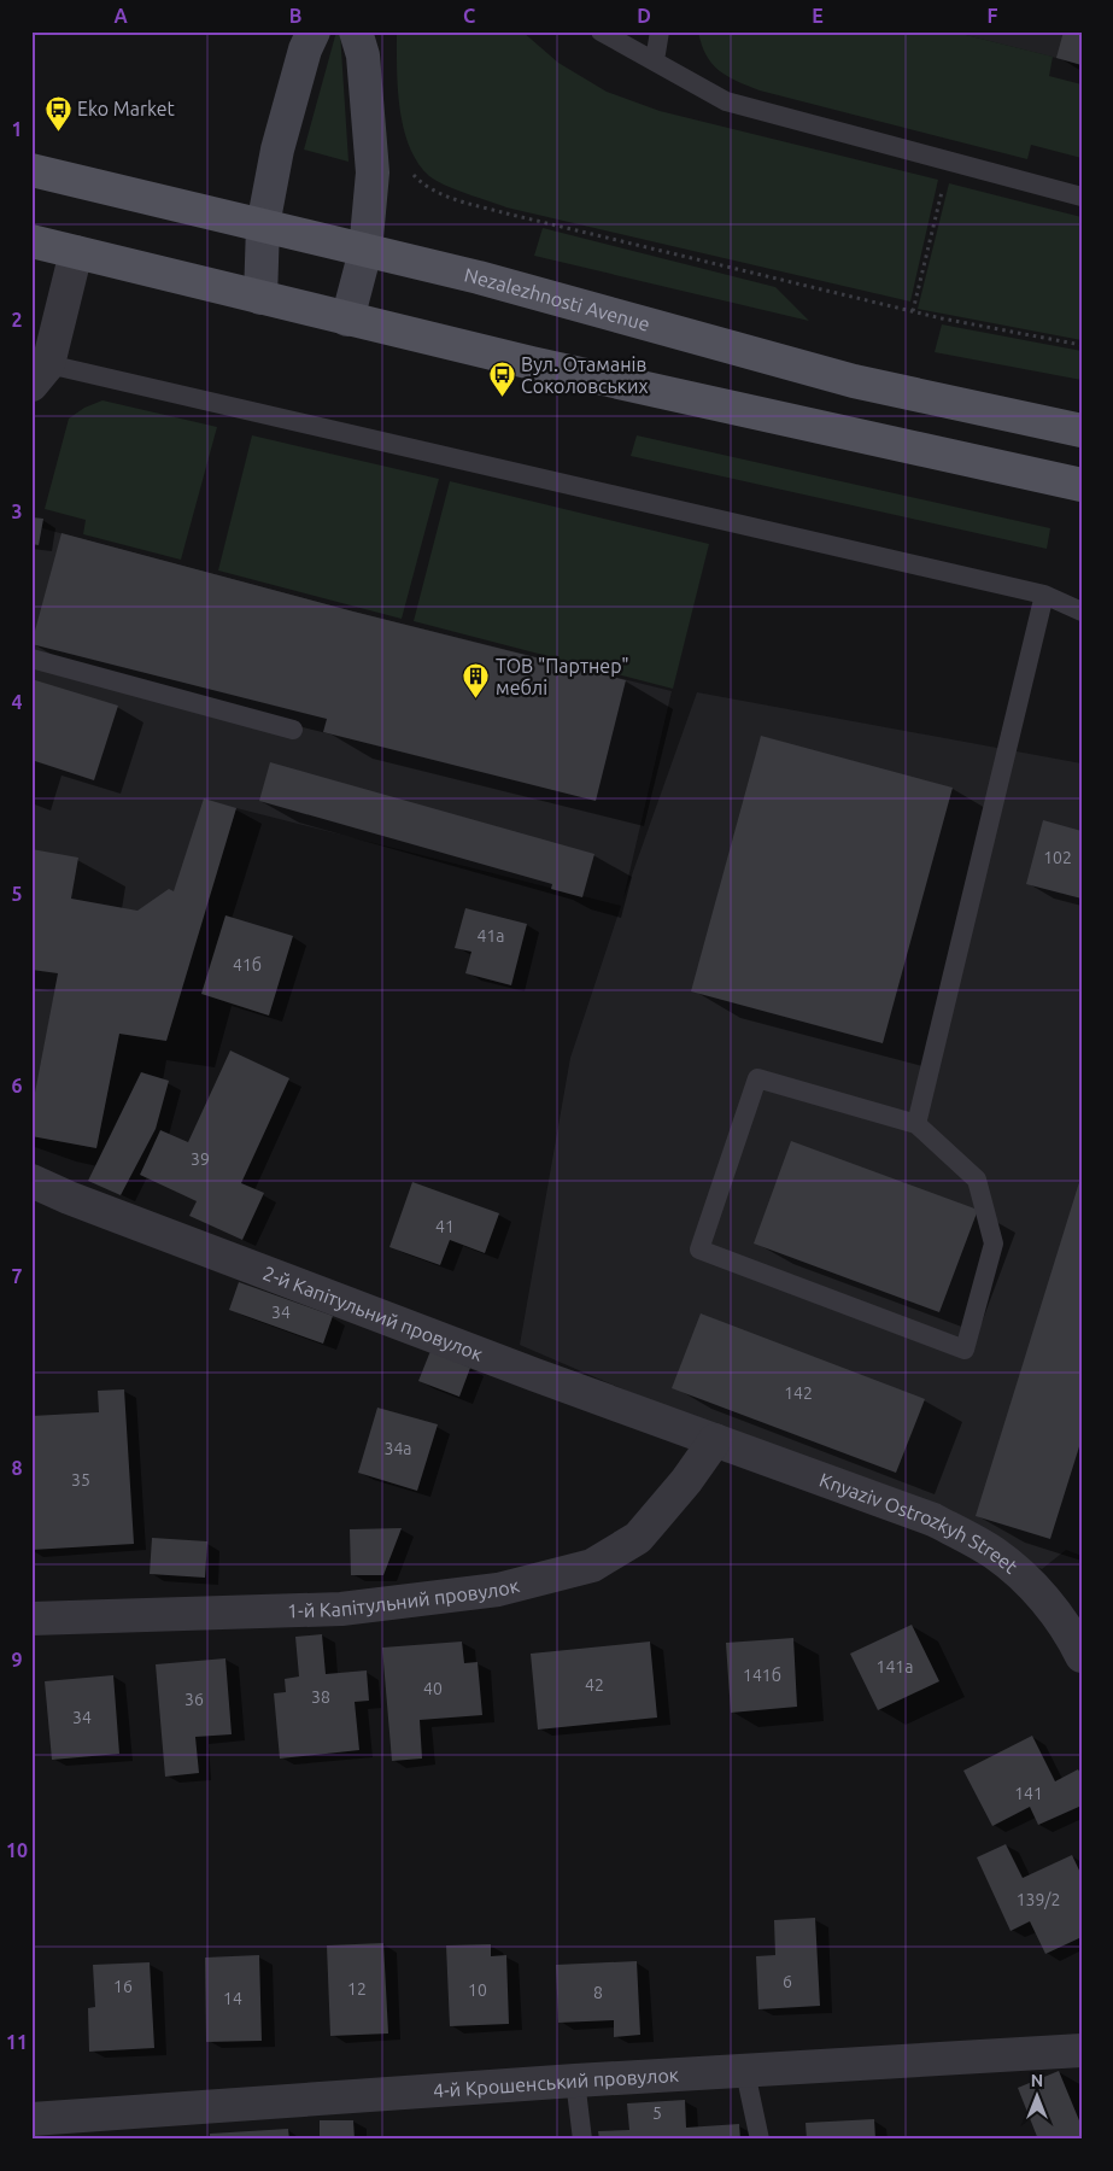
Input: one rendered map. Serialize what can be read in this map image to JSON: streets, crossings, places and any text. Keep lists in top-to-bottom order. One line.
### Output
{"streets":{"main road":["Nezalezhnosti Avenue"],"street":["2-й Капітульний провулок","Knyaziv Ostrozkyh Street","1-й Капітульний провулок","4-й Крошенський провулок"]},"crossings":[["2-й Капітульний провулок","Knyaziv Ostrozkyh Street"],["2-й Капітульний провулок","1-й Капітульний провулок"],["Knyaziv Ostrozkyh Street","1-й Капітульний провулок"]],"places":{"bus stop":["Eko Market","Вул. Отаманів Соколовських"],"building":["ТОВ \"Партнер\" меблі"]},"house_numbers":["102","41а","41б","39","41","34","142","34а","35","141а","141б","42","40","38","36","34","141","139/2","6","16","12","10","8","14","5"],"north":"top","grid":{"columns":["A","B","C","D","E","F"],"rows":["1","2","3","4","5","6","7","8","9","10","11"]}}
